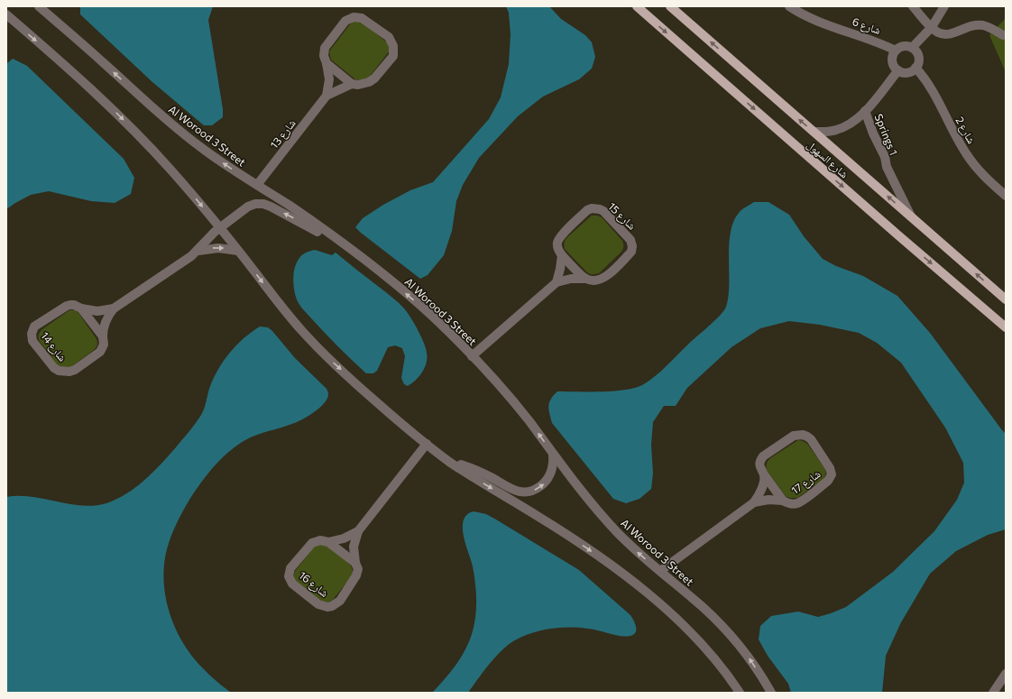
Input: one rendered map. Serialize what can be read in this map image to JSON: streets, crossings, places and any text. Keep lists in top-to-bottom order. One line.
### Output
{"streets":{"main road":["شارع السهول"],"street":["شارع 6","شارع 2","شارع 13","Springs 1","Al Worood 3 Street","شارع 15","شارع 14","شارع 17","شارع 16"]},"crossings":[["شارع 6","شارع 2"],["شارع 6","Springs 1"],["شارع 2","Springs 1"],["شارع 13","Al Worood 3 Street"],["Springs 1","شارع السهول"],["Al Worood 3 Street","شارع 15"],["Al Worood 3 Street","شارع 14"],["Al Worood 3 Street","شارع 17"]]}
